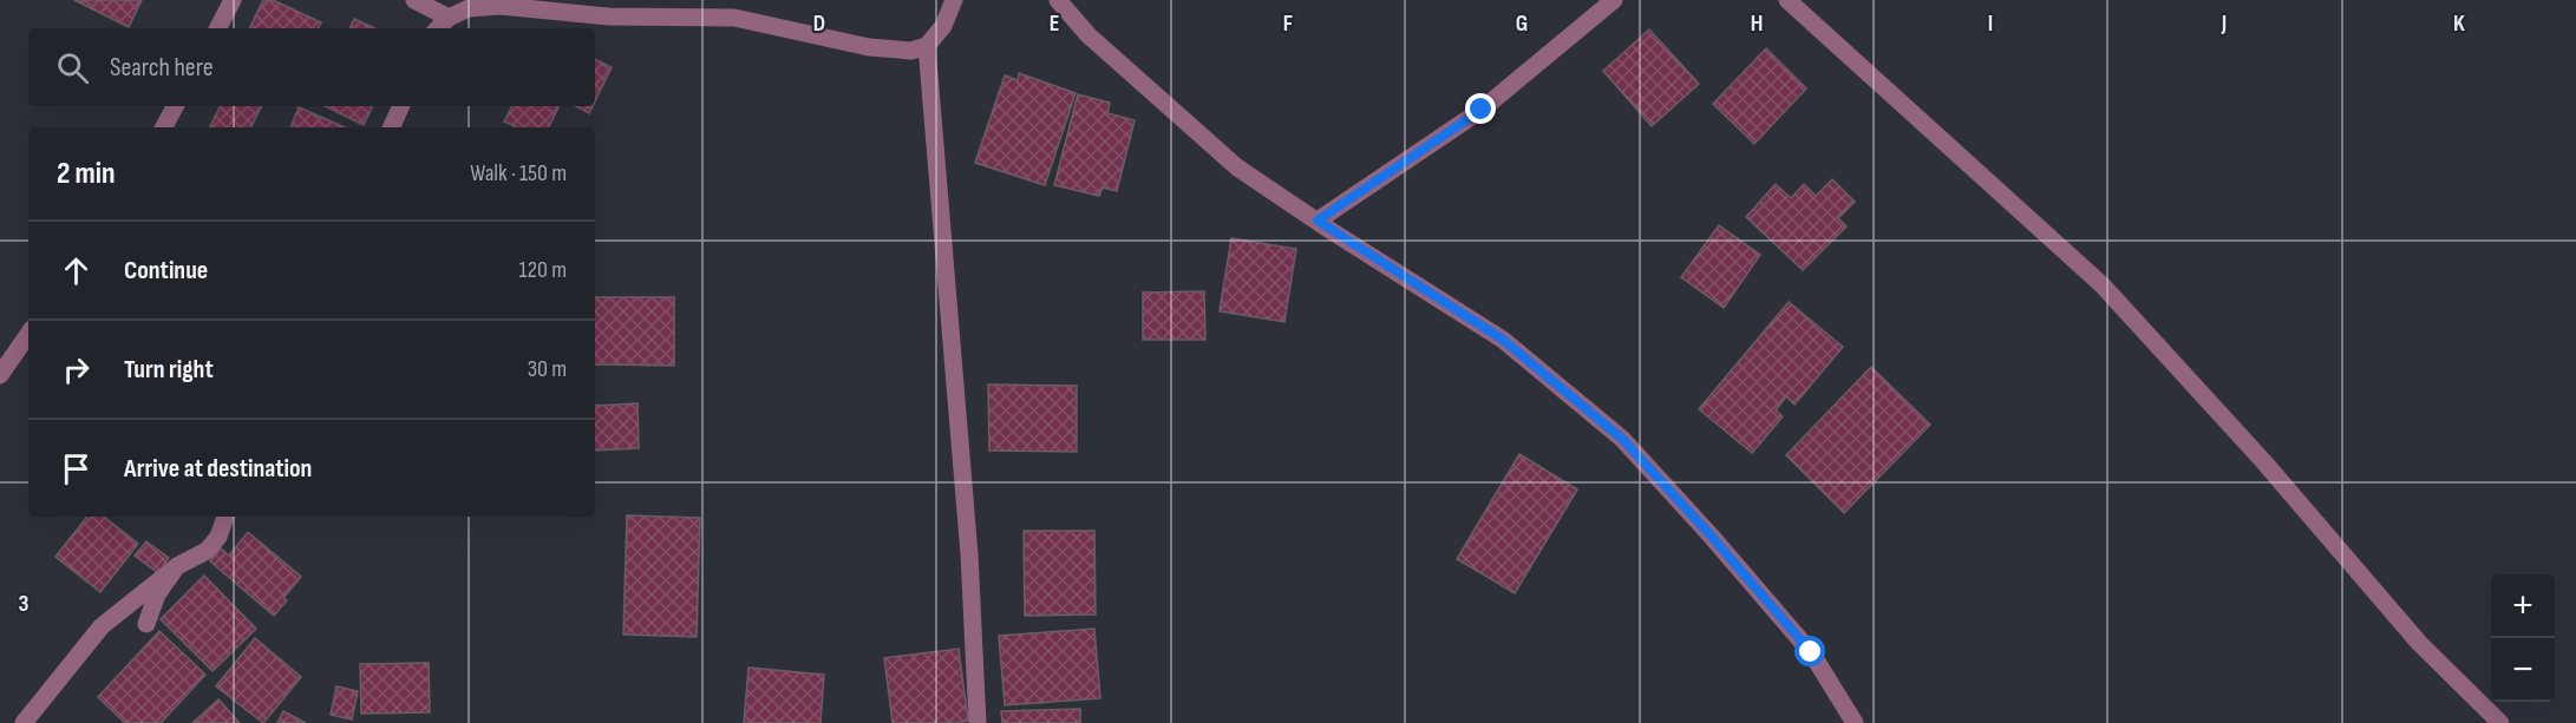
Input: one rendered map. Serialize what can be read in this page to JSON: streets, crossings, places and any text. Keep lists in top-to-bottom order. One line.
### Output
{"page":{"search":"Search here","heading":["2 min","Walk · 150 m"],"list":[["Continue","120 m"],["Turn right","30 m"],"Arrive at destination"],"map_buttons":["+","−"]},"grid":{"columns":["D","E","F","G","H","I","J","K"],"rows":["3"]}}
